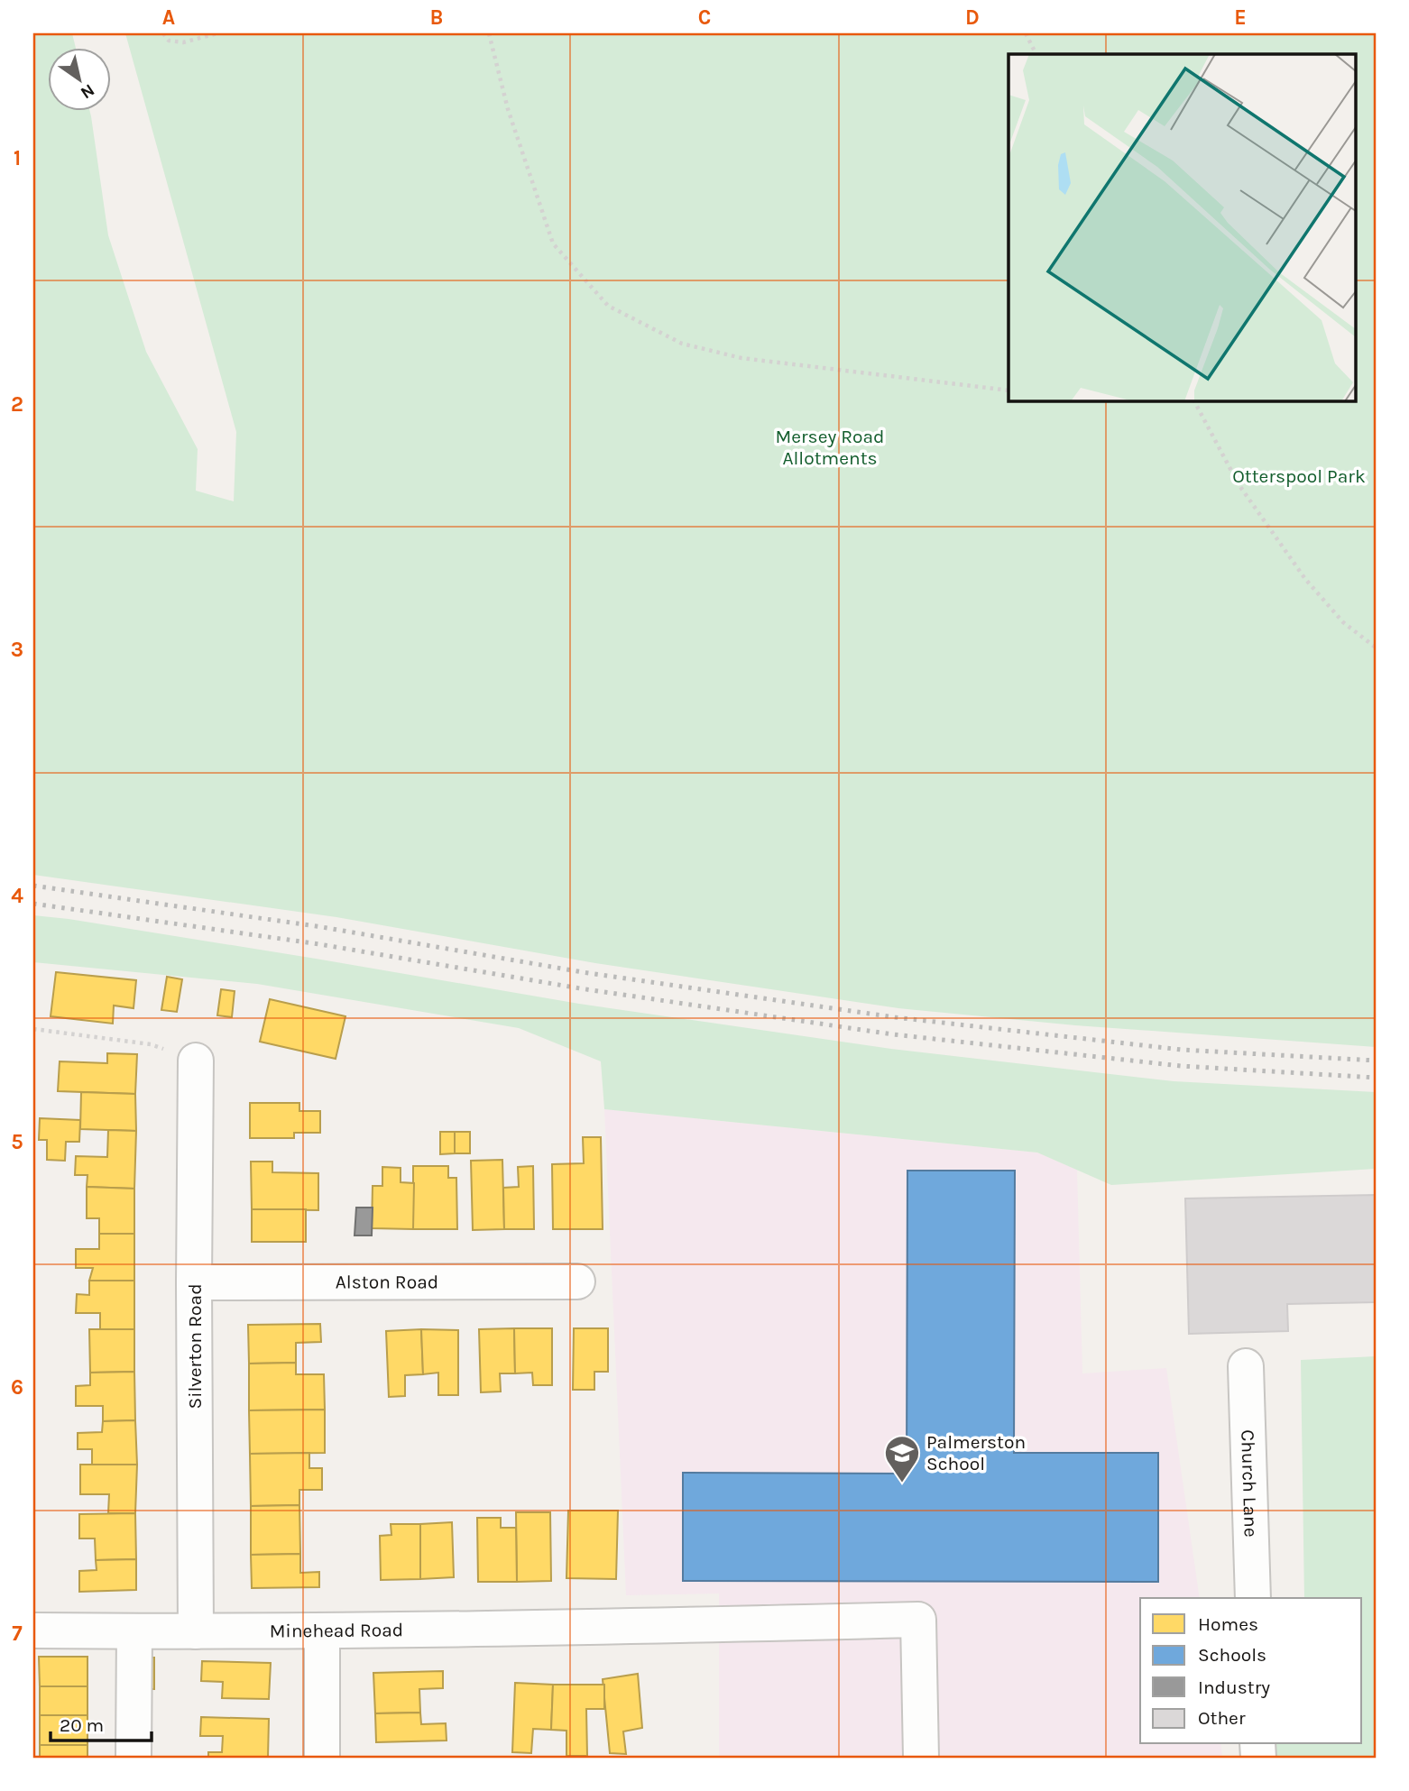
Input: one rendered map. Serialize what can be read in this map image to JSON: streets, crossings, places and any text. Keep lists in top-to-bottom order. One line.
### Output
{"streets":{"street":["Alston Road","Silverton Road","Church Lane","Minehead Road"]},"crossings":[["Alston Road","Silverton Road"],["Silverton Road","Minehead Road"]],"parks":["Mersey Road Allotments","Otterspool Park"],"places":{"school or university":["Palmerston School"]},"legend":["Homes","Schools","Industry","Other"],"scale_bar":"20 m","north":"bottom right","grid":{"columns":["A","B","C","D","E"],"rows":["1","2","3","4","5","6","7"]}}
